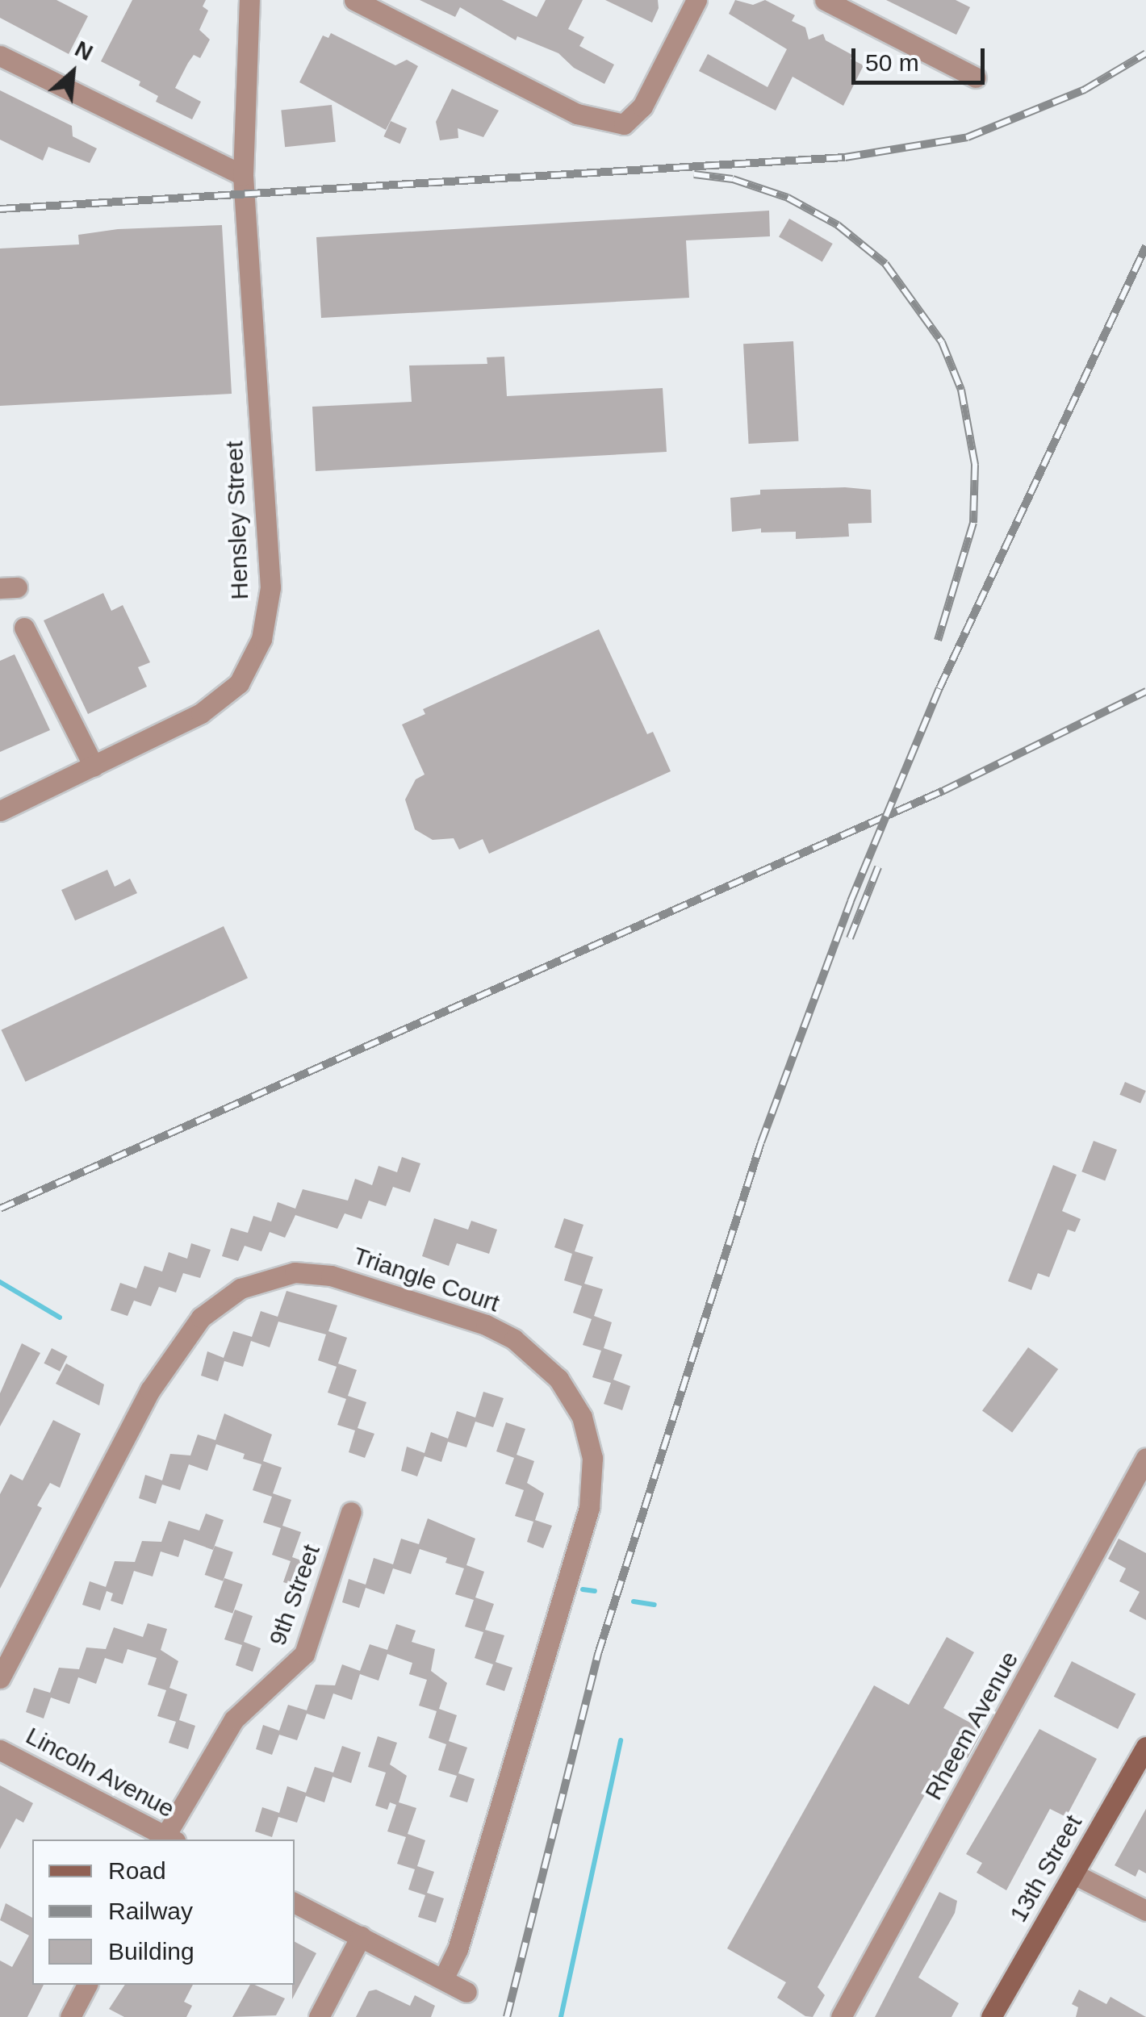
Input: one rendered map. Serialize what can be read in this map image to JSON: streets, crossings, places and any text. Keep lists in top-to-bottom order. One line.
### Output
{"streets":{"main road":["13th Street"],"street":["Hensley Street","Triangle Court","9th Street","Rheem Avenue","Lincoln Avenue"]},"crossings":[["9th Street","Lincoln Avenue"]],"legend":["Road","Railway","Building"],"scale_bar":"50 m","north":"top right"}
